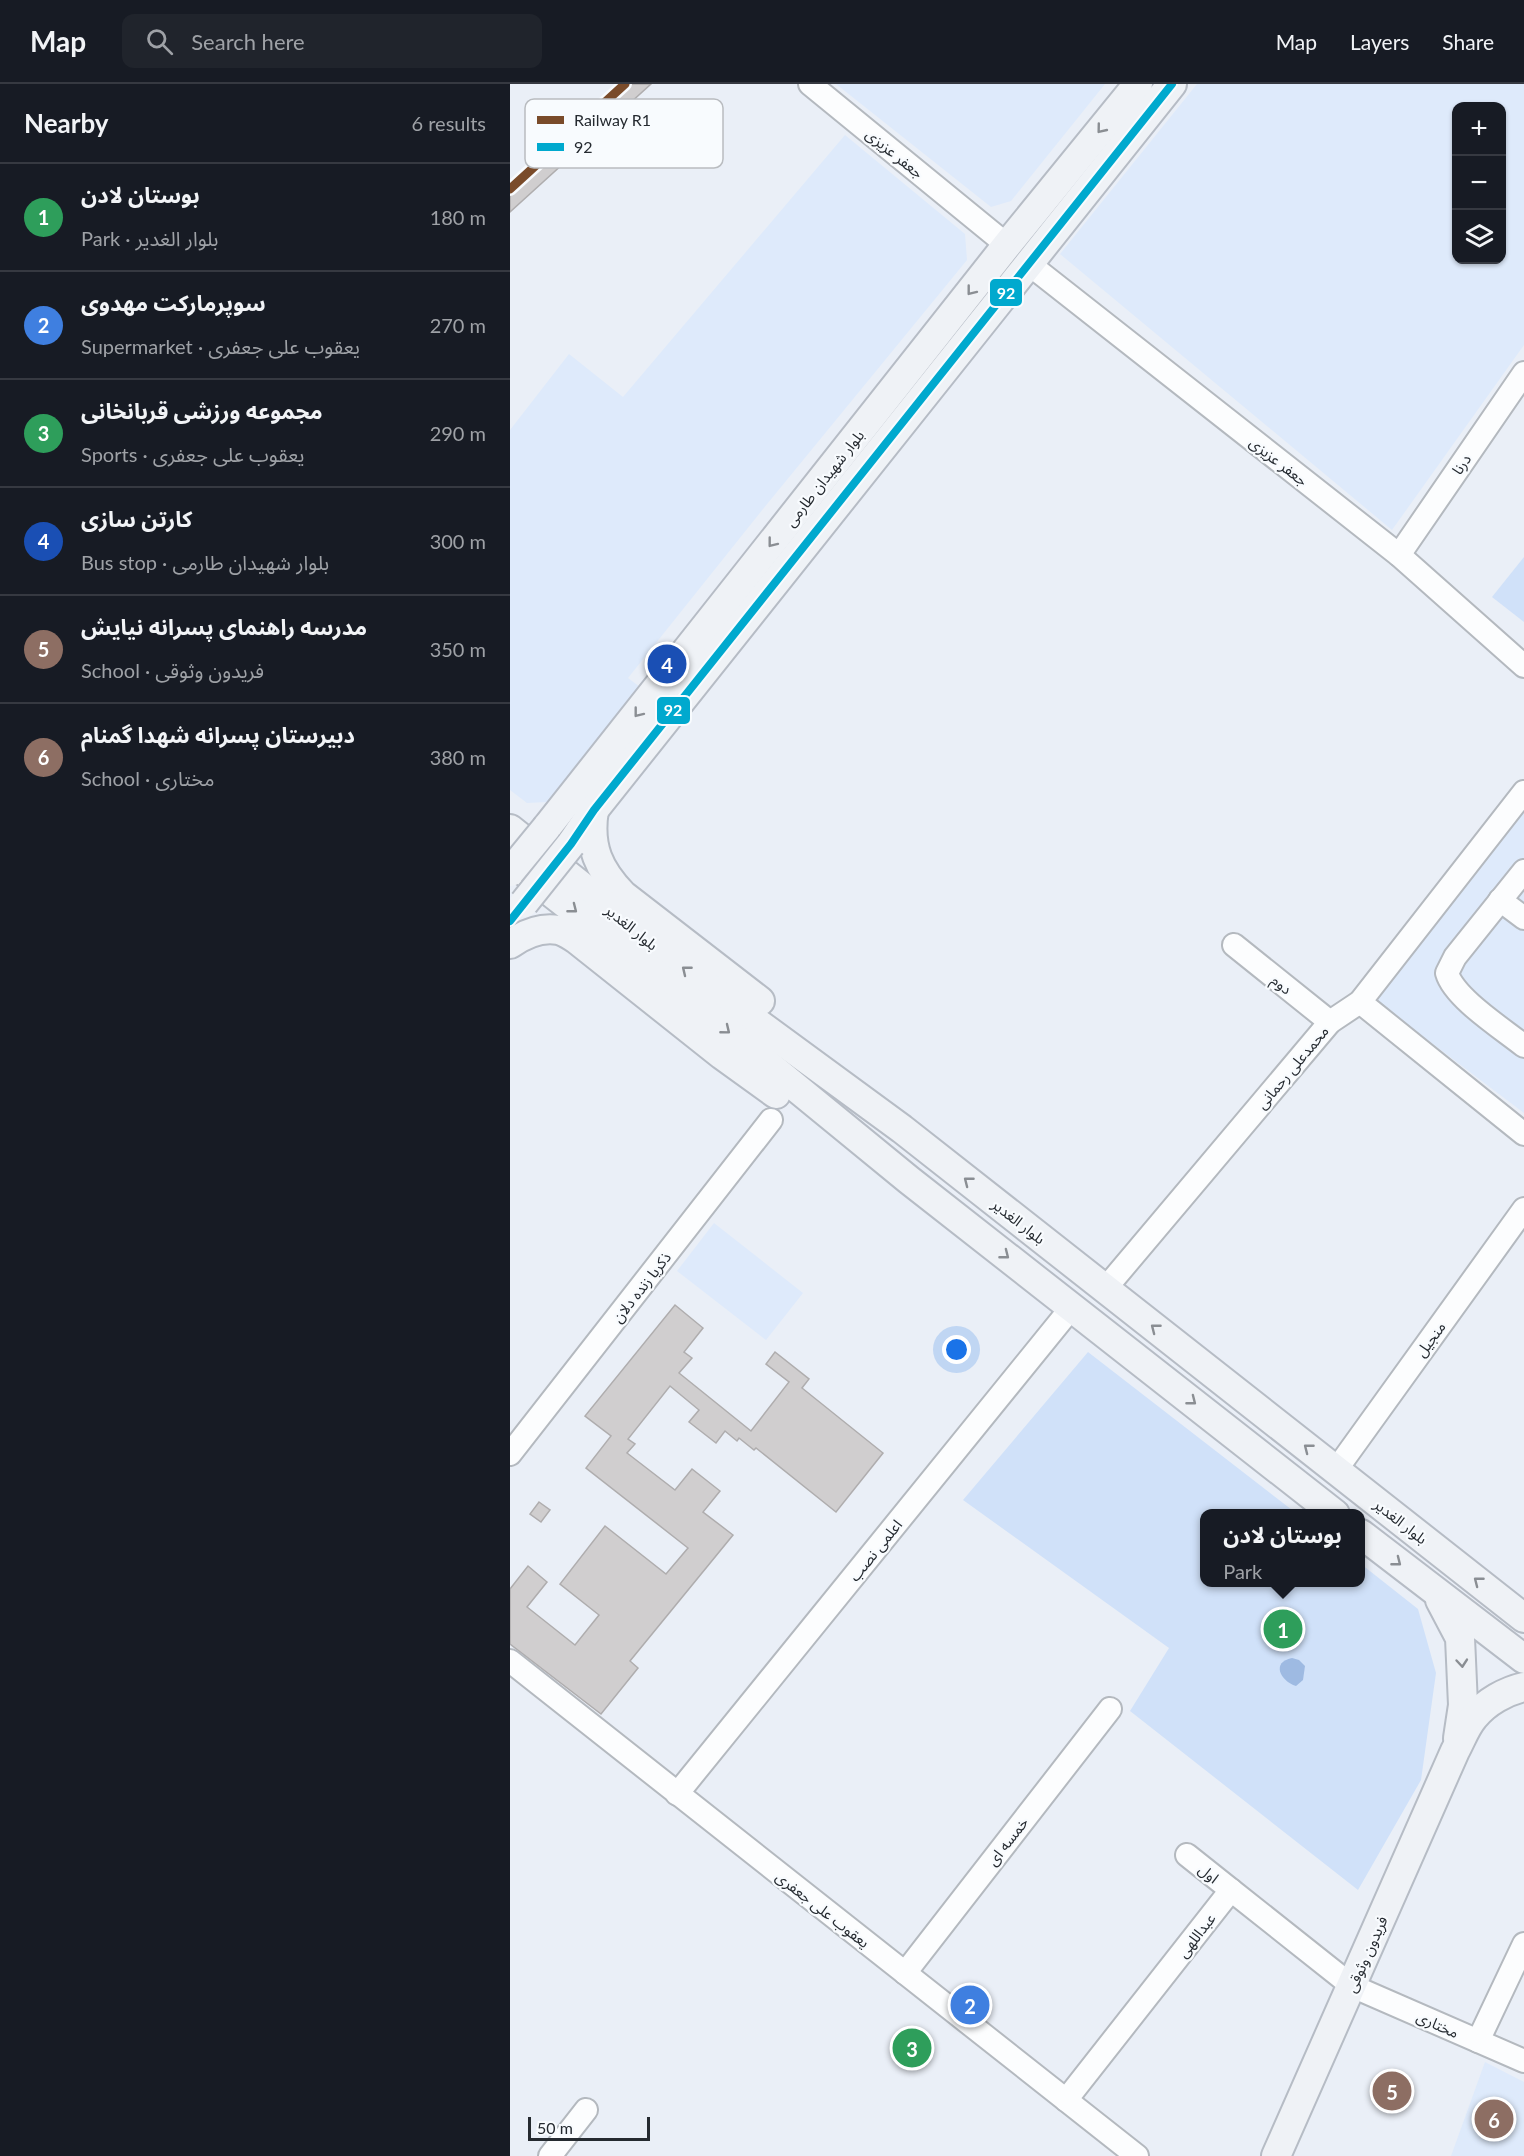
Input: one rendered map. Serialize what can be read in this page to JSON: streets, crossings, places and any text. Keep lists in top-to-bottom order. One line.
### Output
{"streets":{"main road":["بلوار شهیدان طارمی","بلوار الغدیر","فریدون وثوقی"],"street":["جعفر عزیزی","درنا","دوم","محمدعلی رحمانی","ذکریا زنده دلان","منجیل","اعلمی نصب","خمسه ای","اول","یعقوب علی جعفری","عبداللهی","مختاری"]},"crossings":[["جعفر عزیزی","درنا"],["جعفر عزیزی","بلوار شهیدان طارمی"],["بلوار الغدیر","محمدعلی رحمانی"],["بلوار الغدیر","منجیل"],["بلوار الغدیر","اعلمی نصب"],["دوم","محمدعلی رحمانی"],["اعلمی نصب","یعقوب علی جعفری"],["خمسه ای","یعقوب علی جعفری"],["اول","عبداللهی"],["یعقوب علی جعفری","عبداللهی"],["فریدون وثوقی","مختاری"]],"lines":["rail line R1","transit line 92"],"legend":["Railway R1","92"],"scale_bar":"50 m","page":{"header":"Map","search":"Search here","nav":["Map","Layers","Share"],"heading":["Nearby","6 results"],"map_buttons":["+","−"],"list":[{"mark":"1","name":"بوستان لادن","note":"Park · بلوار الغدیر","value":"180 m"},{"mark":"2","name":"سوپرمارکت مهدوی","note":"Supermarket · یعقوب علی جعفری","value":"270 m"},{"mark":"3","name":"مجموعه ورزشی قربانخانی","note":"Sports · یعقوب علی جعفری","value":"290 m"},{"mark":"4","name":"کارتن سازی","note":"Bus stop · بلوار شهیدان طارمی","value":"300 m"},{"mark":"5","name":"مدرسه راهنمای پسرانه نیایش","note":"School · فریدون وثوقی","value":"350 m"},{"mark":"6","name":"دبیرستان پسرانه شهدا گمنام","note":"School · مختاری","value":"380 m"}],"pins":["4","1","2","3","5","6"],"popup":["بوستان لادن","Park"],"scale":"50 m"}}
